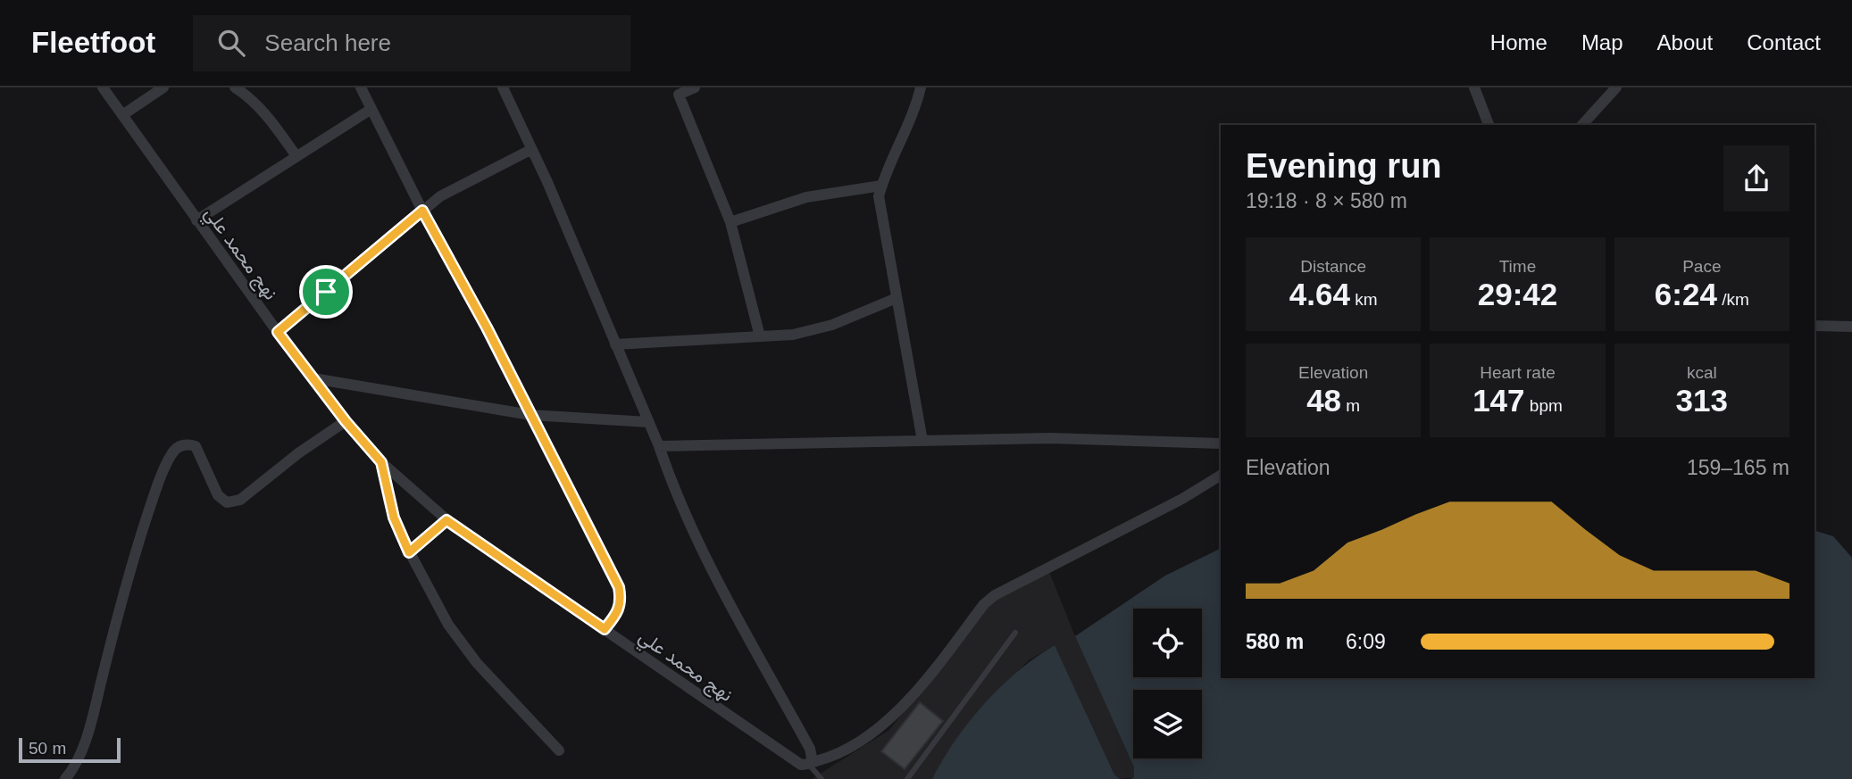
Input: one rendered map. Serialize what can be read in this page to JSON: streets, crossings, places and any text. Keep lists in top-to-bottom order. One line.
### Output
{"streets":{"street":["نهج محمد علي"]},"scale_bar":"50 m","page":{"header":"Fleetfoot","search":"Search here","nav":["Home","Map","About","Contact"],"heading":["Evening run","19:18 · 8 × 580 m"],"stats":[["Distance","4.64 km"],["Time","29:42"],["Pace","6:24 /km"],["Elevation","48 m"],["Heart rate","147 bpm"],["kcal","313"]],"chart":["Elevation","159–165 m"],"list":[{"name":"580 m","note":"6:09"}],"scale":"50 m"}}
